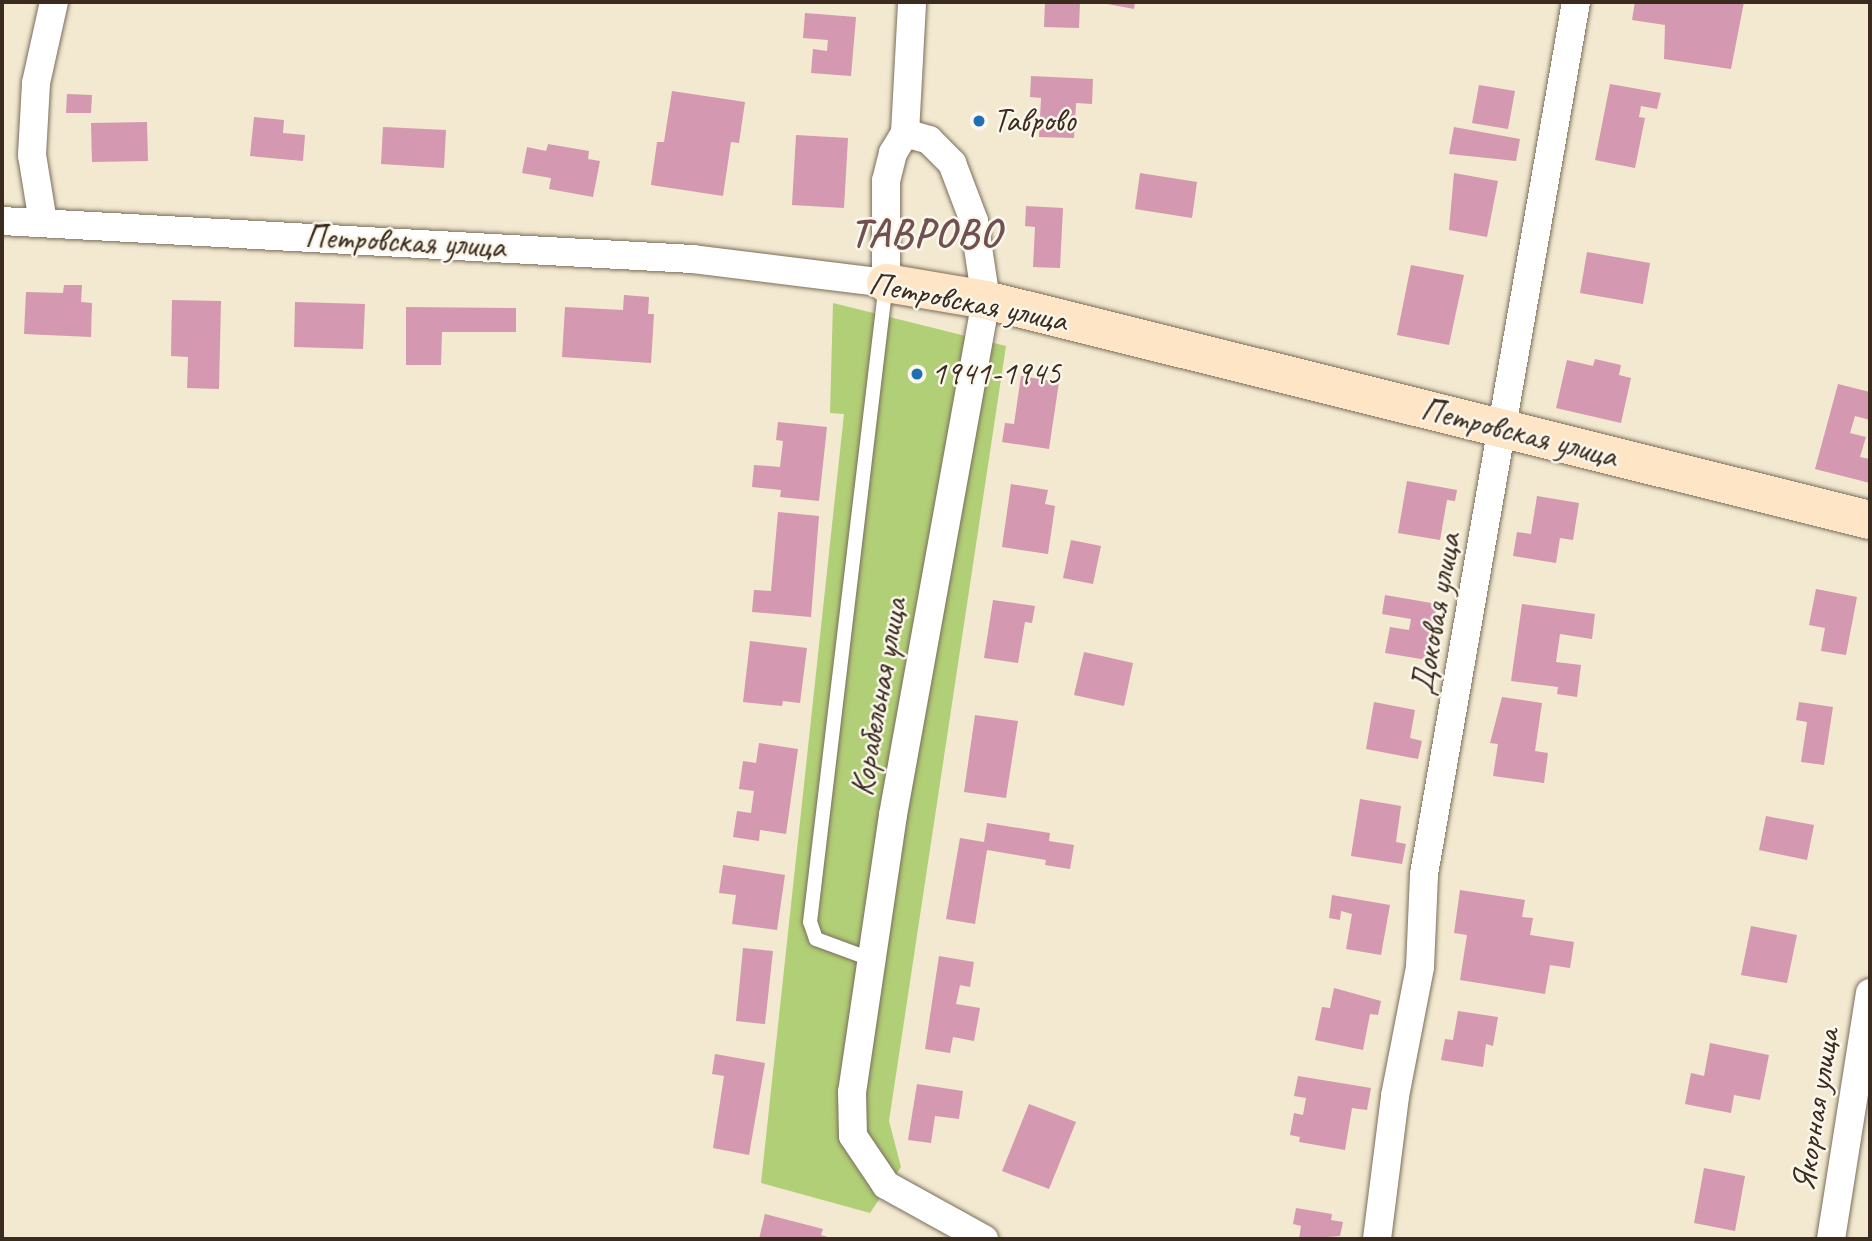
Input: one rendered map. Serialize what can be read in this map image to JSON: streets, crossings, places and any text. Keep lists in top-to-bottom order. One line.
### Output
{"streets":{"street":["Петровская улица","Доковая улица","Корабельная улица","Якорная улица"]},"crossings":[["Петровская улица","Доковая улица"],["Петровская улица","Корабельная улица"]],"districts":["ТАВРОВО"],"places":["Таврово","1941-1945"]}
